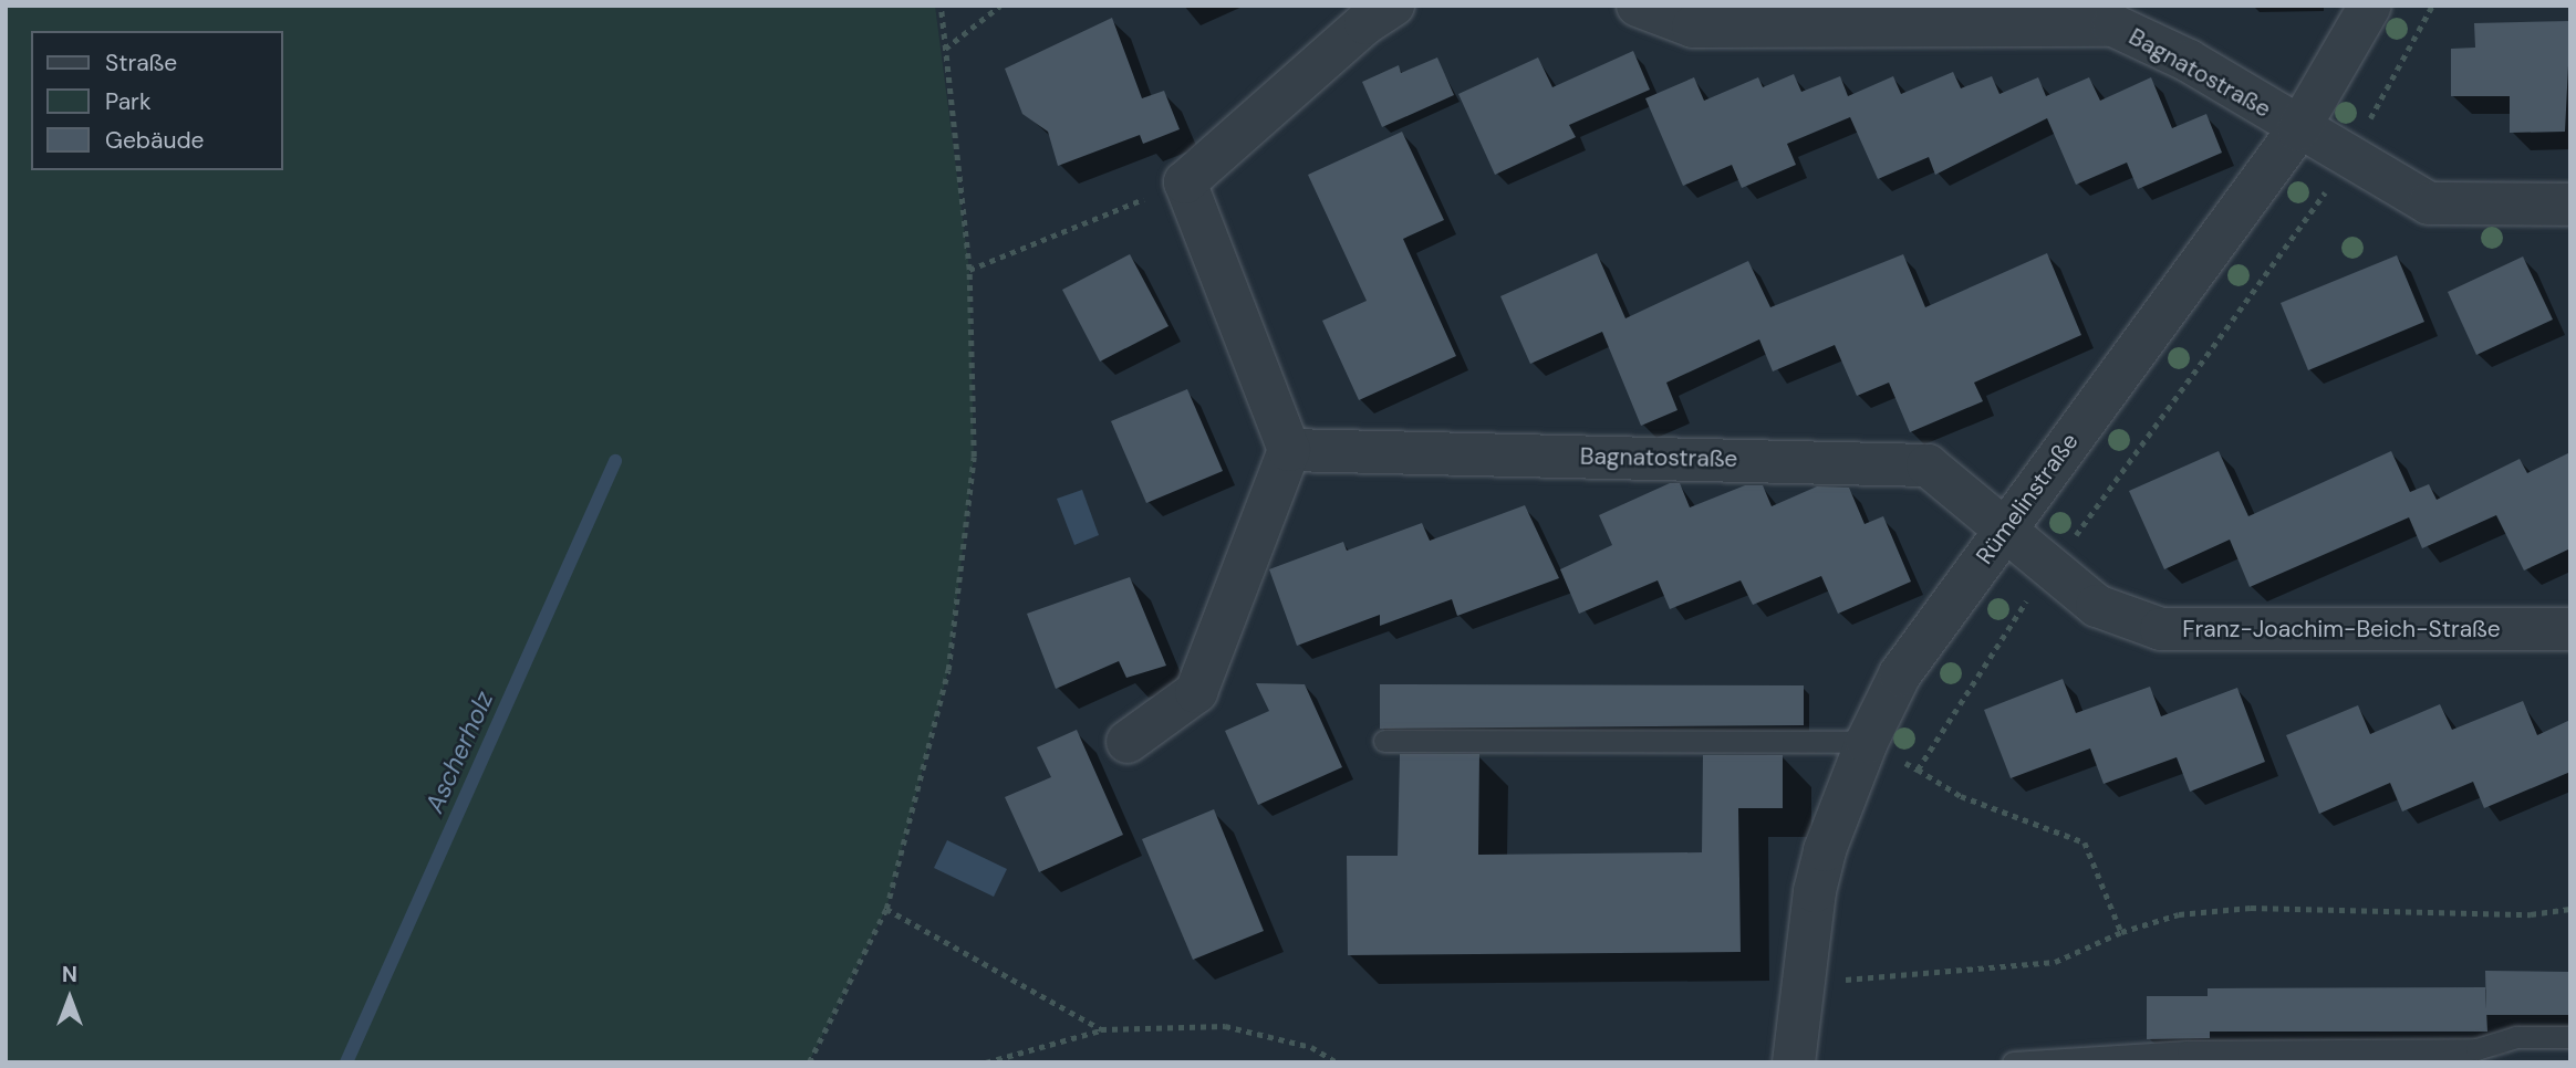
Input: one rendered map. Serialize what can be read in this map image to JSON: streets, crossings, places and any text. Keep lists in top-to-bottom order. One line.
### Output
{"streets":{"street":["Bagnatostraße","Rümelinstraße","Franz-Joachim-Beich-Straße"]},"crossings":[["Bagnatostraße","Rümelinstraße"],["Bagnatostraße","Franz-Joachim-Beich-Straße"],["Rümelinstraße","Franz-Joachim-Beich-Straße"]],"water":["Ascherholz"],"legend":["Straße","Park","Gebäude"],"north":"top"}
